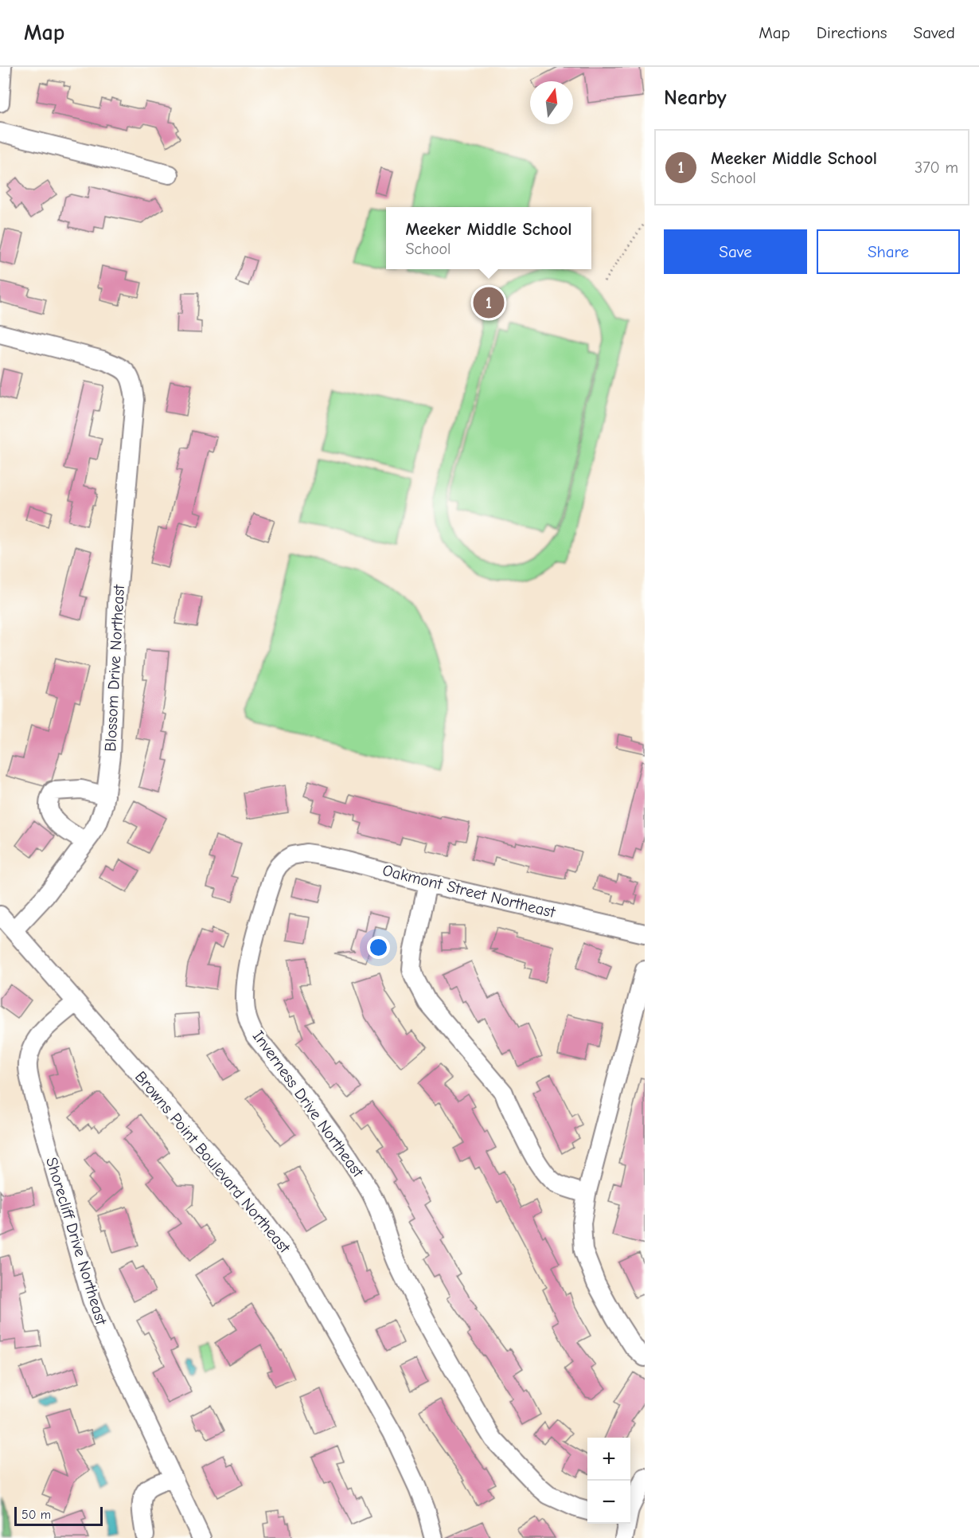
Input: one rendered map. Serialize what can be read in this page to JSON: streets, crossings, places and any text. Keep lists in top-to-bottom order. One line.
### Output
{"streets":{"street":["Blossom Drive Northeast","Oakmont Street Northeast","Inverness Drive Northeast","Browns Point Boulevard Northeast","Shorecliff Drive Northeast"]},"crossings":[["Blossom Drive Northeast","Browns Point Boulevard Northeast"],["Oakmont Street Northeast","Inverness Drive Northeast"],["Browns Point Boulevard Northeast","Shorecliff Drive Northeast"]],"scale_bar":"50 m","north":"top","page":{"header":"Map","nav":["Map","Directions","Saved"],"heading":"Nearby","list":[{"mark":"1","name":"Meeker Middle School","note":"School","value":"370 m"}],"popup":["Meeker Middle School","School"],"buttons":["Save","Share"],"pins":"1","map_buttons":["+","−"],"scale":"50 m"}}
